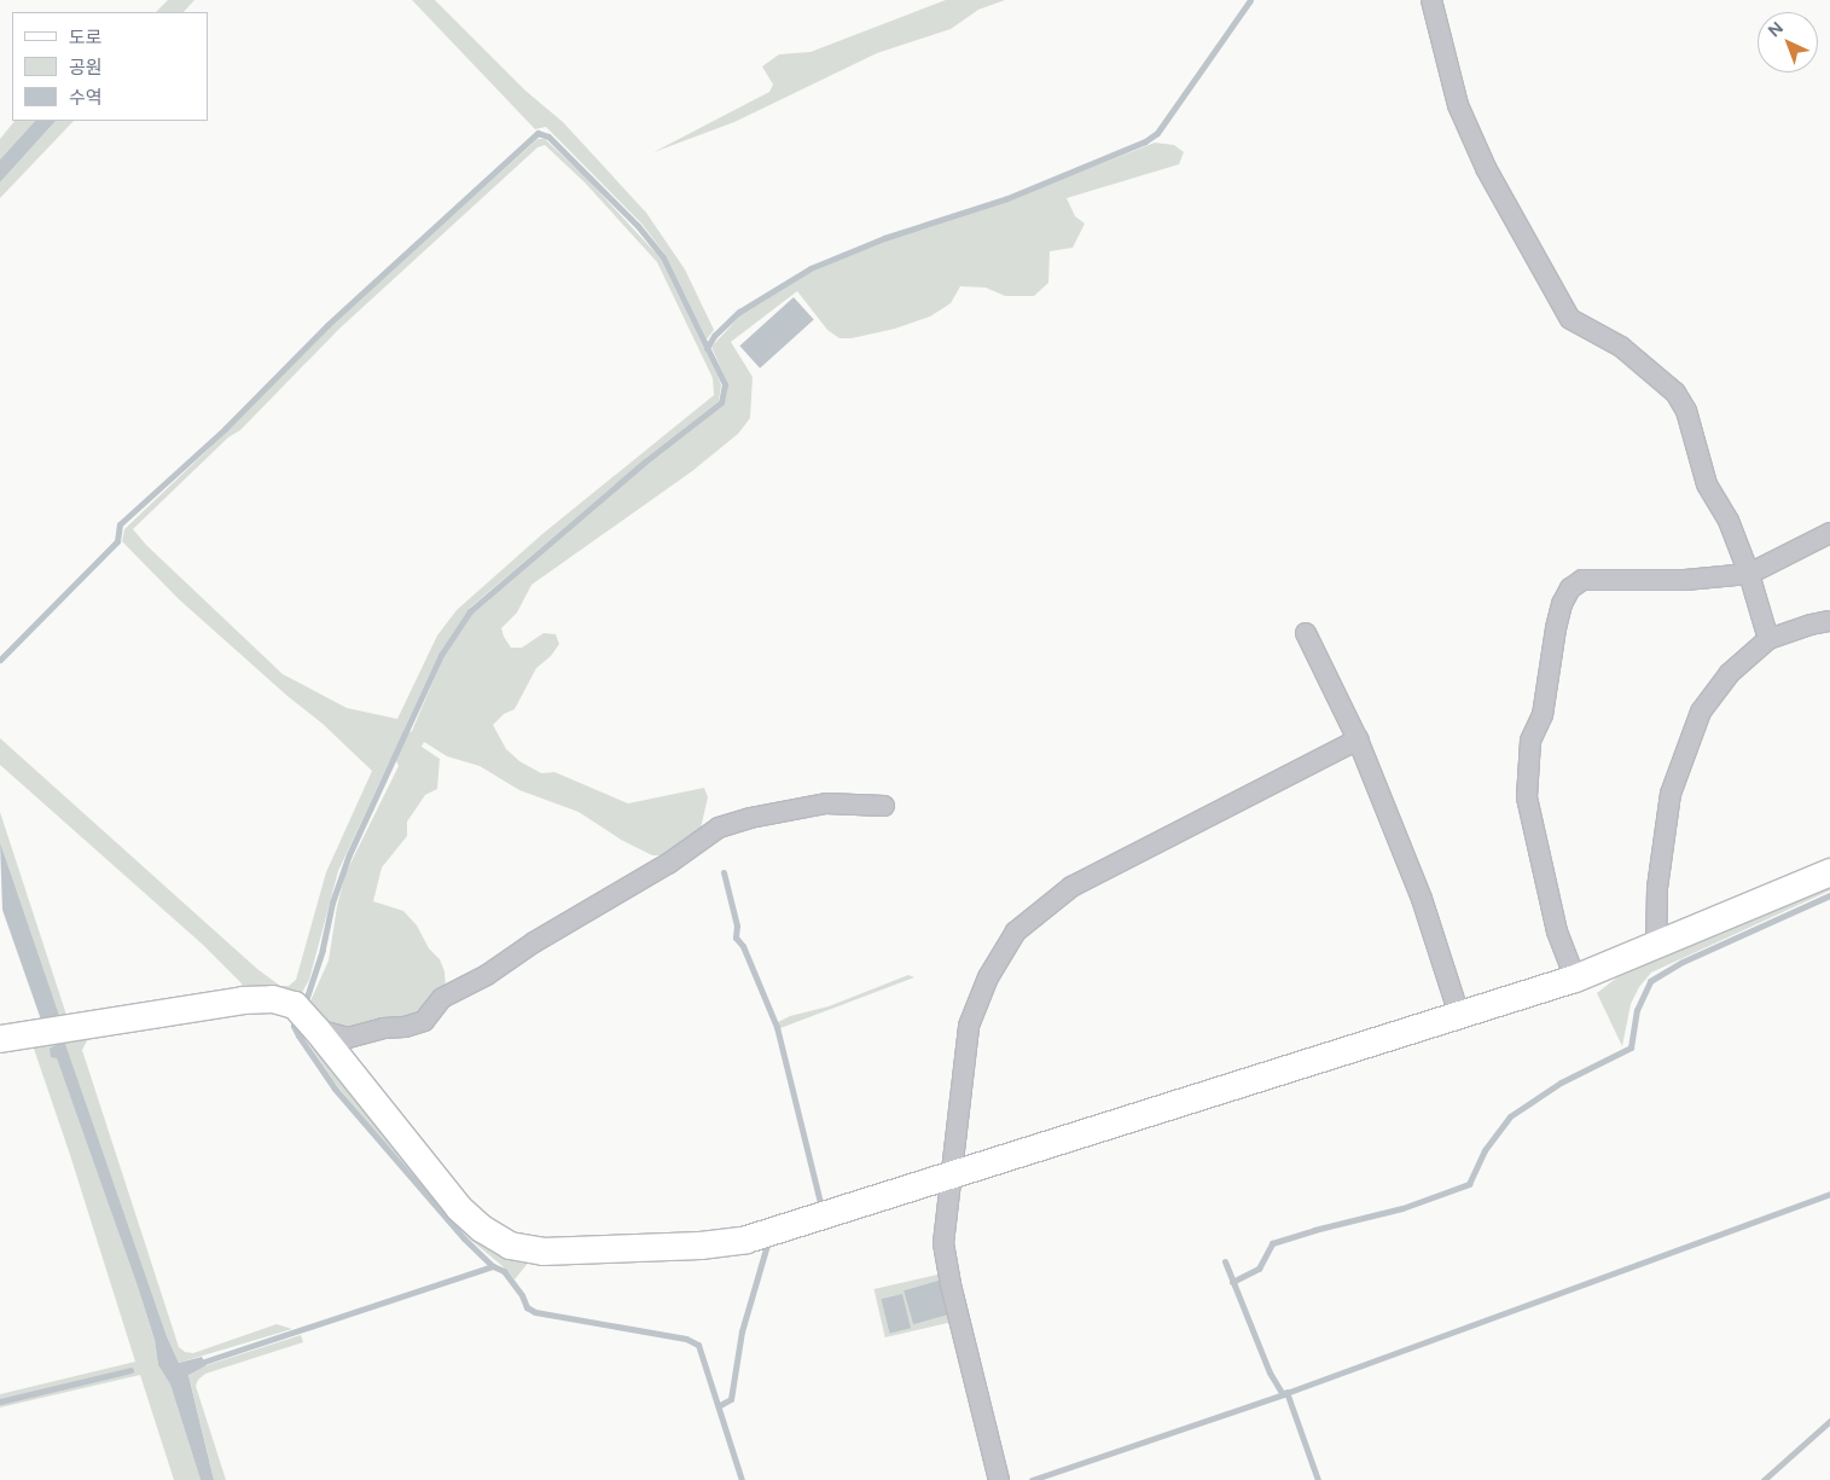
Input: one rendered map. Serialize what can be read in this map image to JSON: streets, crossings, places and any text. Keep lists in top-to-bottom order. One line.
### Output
{"legend":["도로","공원","수역"],"north":"top left"}
